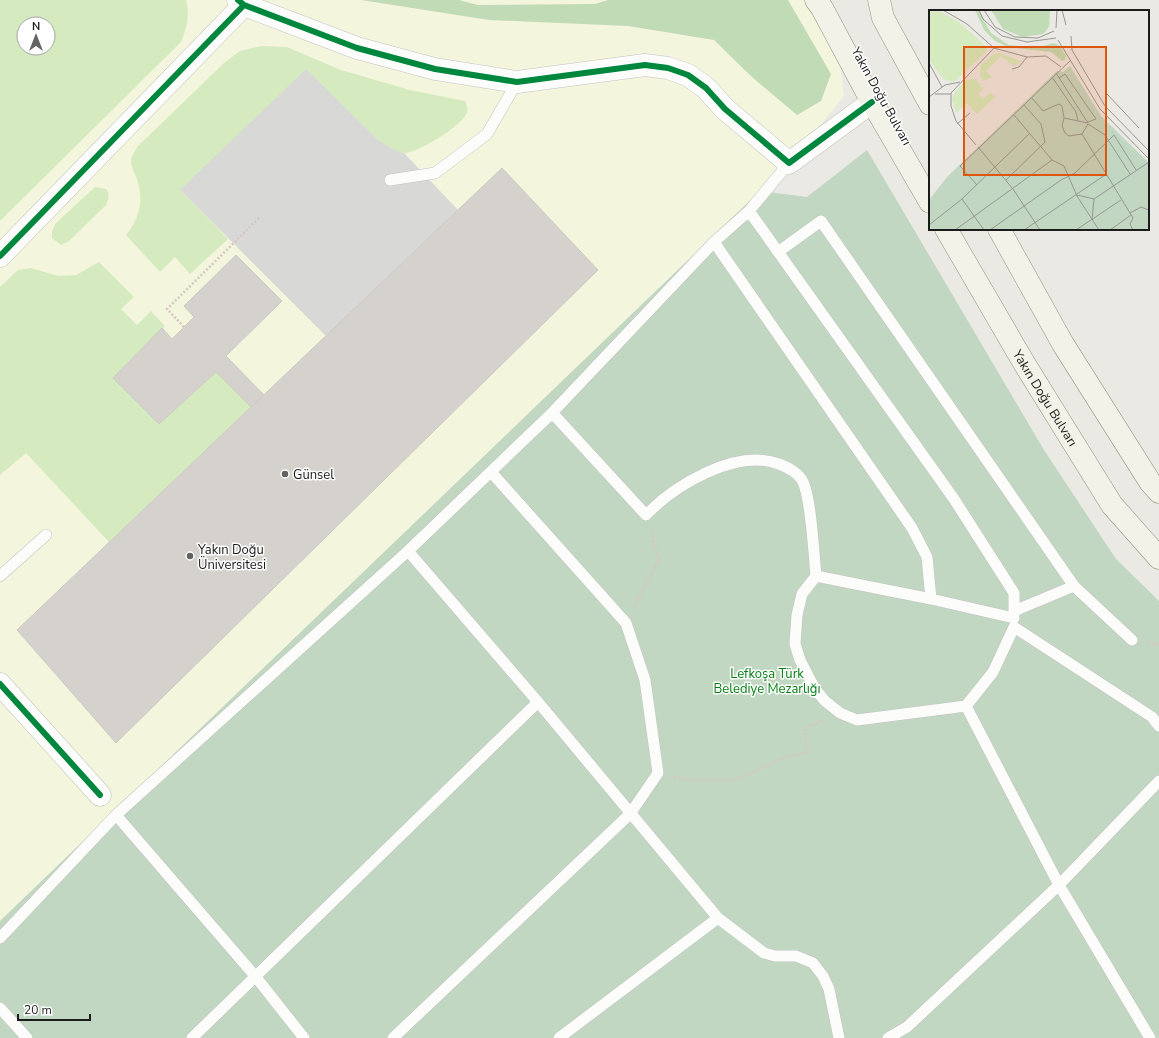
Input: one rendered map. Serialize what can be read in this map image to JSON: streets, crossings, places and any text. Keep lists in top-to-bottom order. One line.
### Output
{"streets":{"main road":["Yakın Doğu Bulvarı"]},"parks":["Lefkoşa Türk Belediye Mezarlığı"],"places":["Günsel","Yakın Doğu Üniversitesi"],"scale_bar":"20 m","north":"top"}
